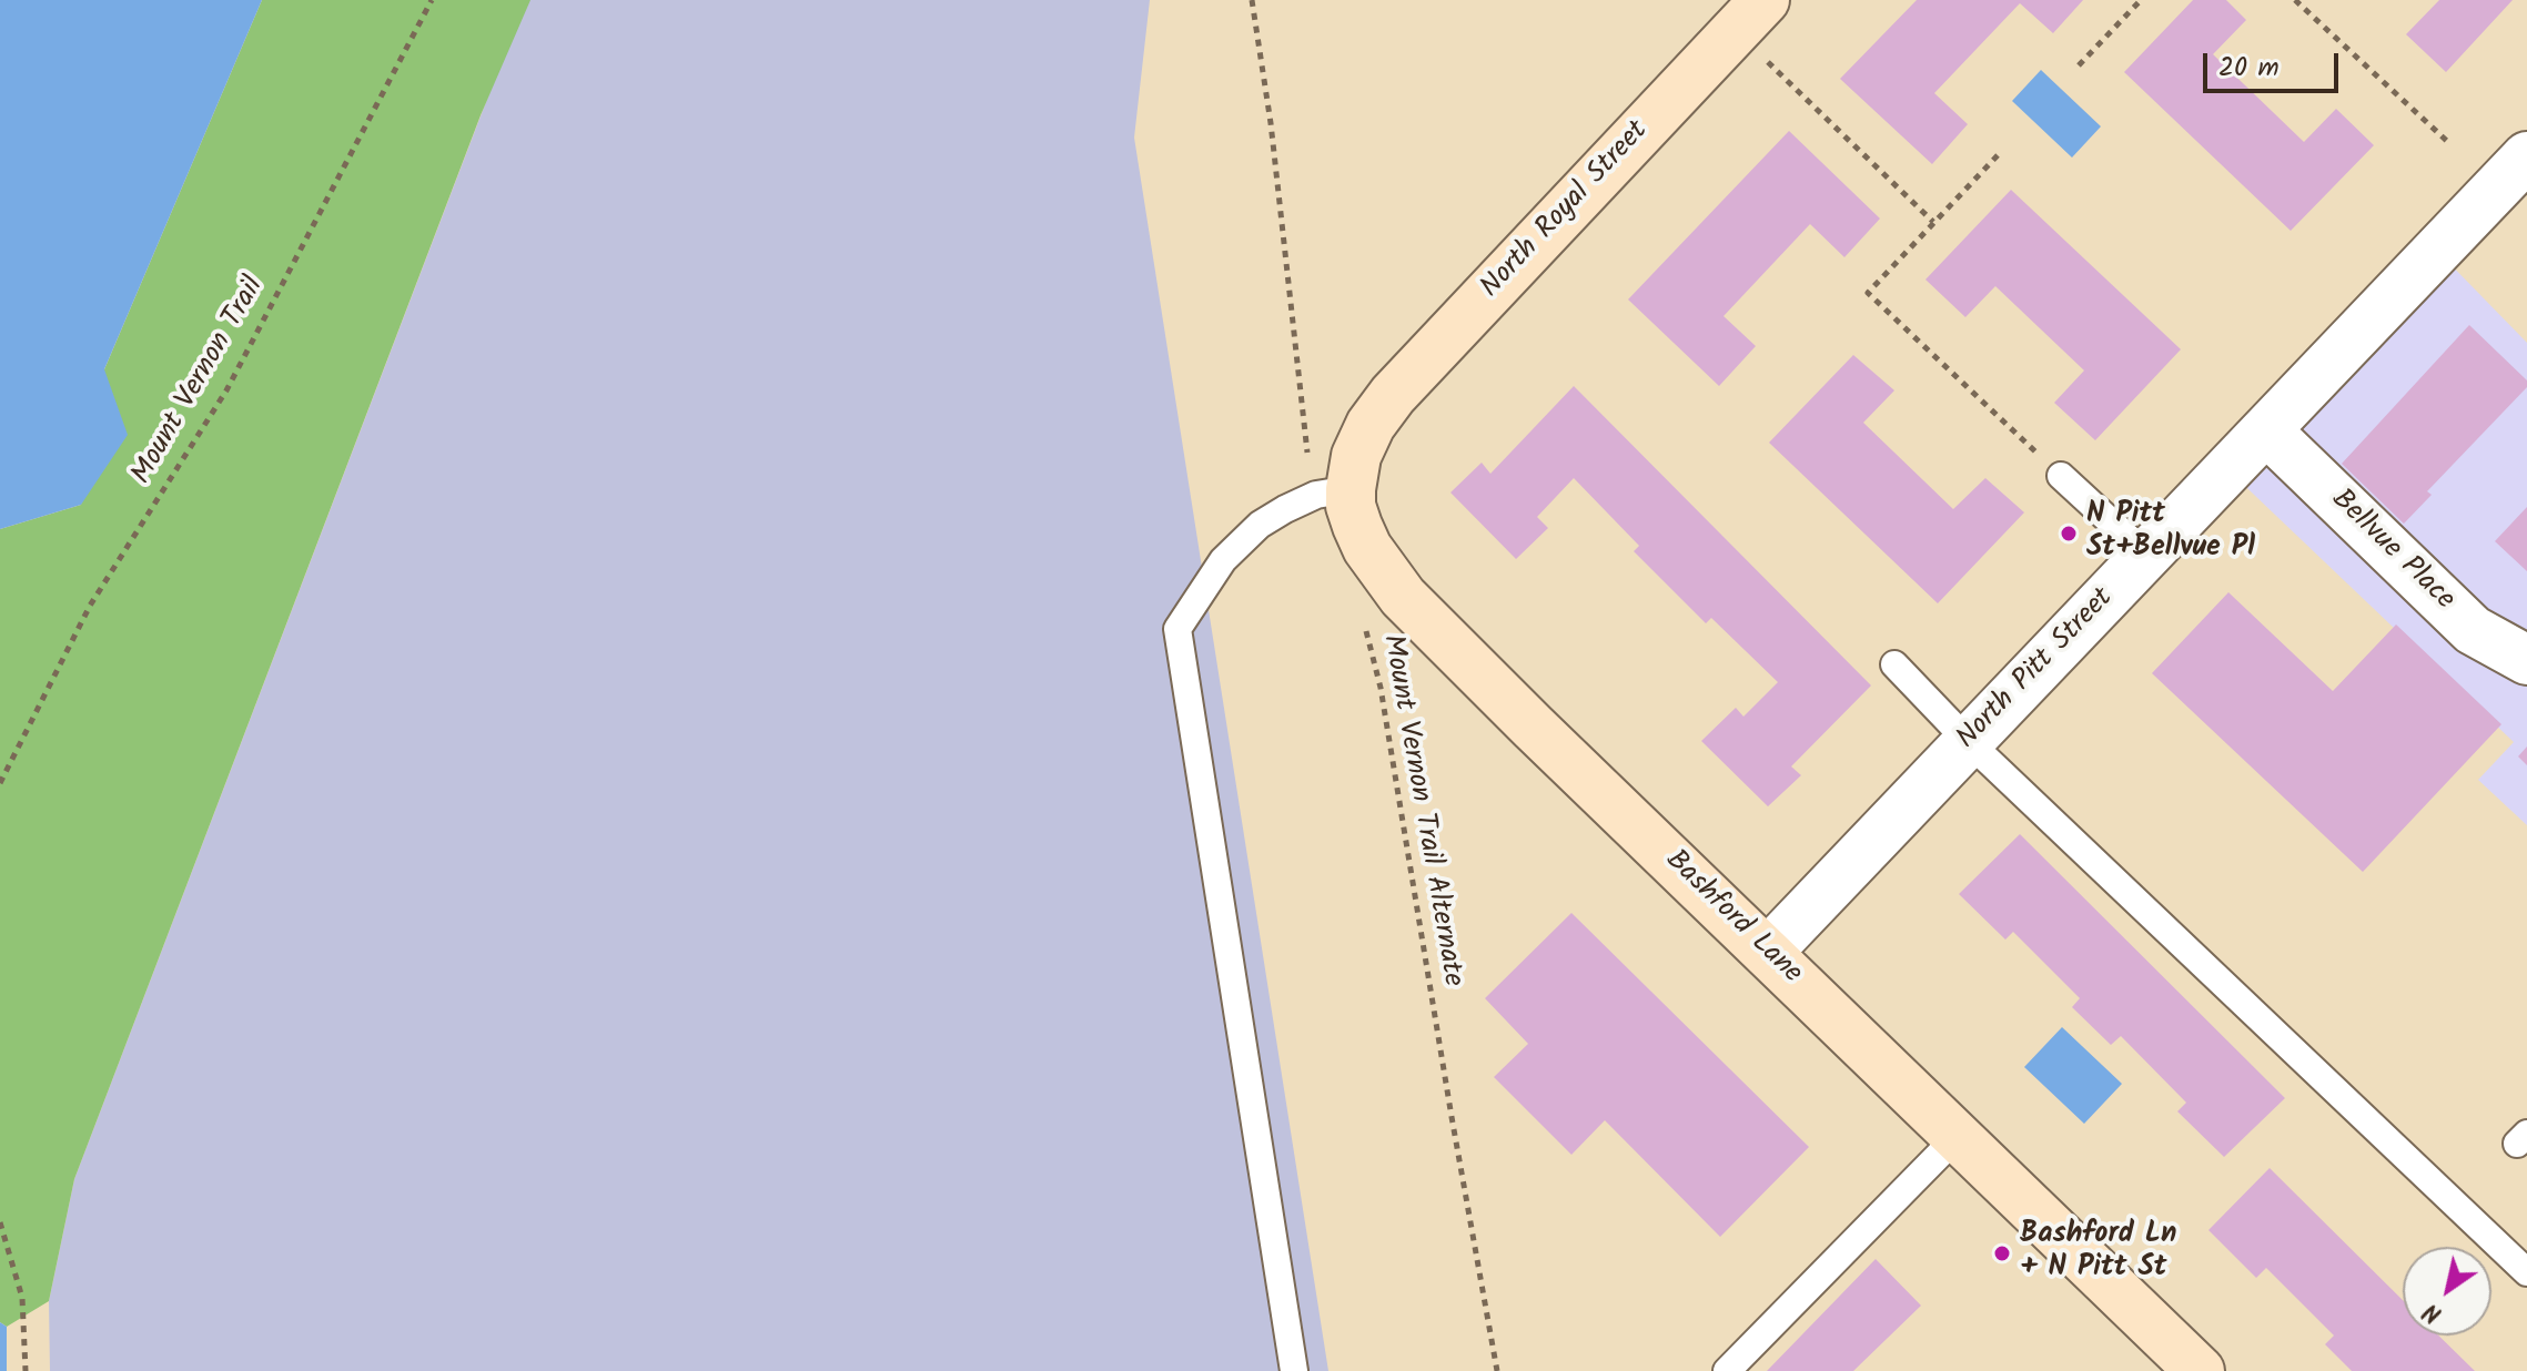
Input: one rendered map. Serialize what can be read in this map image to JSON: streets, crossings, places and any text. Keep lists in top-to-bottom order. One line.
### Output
{"streets":{"street":["North Royal Street","Bellvue Place","North Pitt Street","Bashford Lane"],"path":["Mount Vernon Trail","Mount Vernon Trail Alternate"]},"crossings":[["North Royal Street","Bashford Lane"],["Bellvue Place","North Pitt Street"],["North Pitt Street","Bashford Lane"]],"places":["N Pitt St+Bellvue Pl","Bashford Ln + N Pitt St"],"scale_bar":"20 m","north":"bottom left"}
